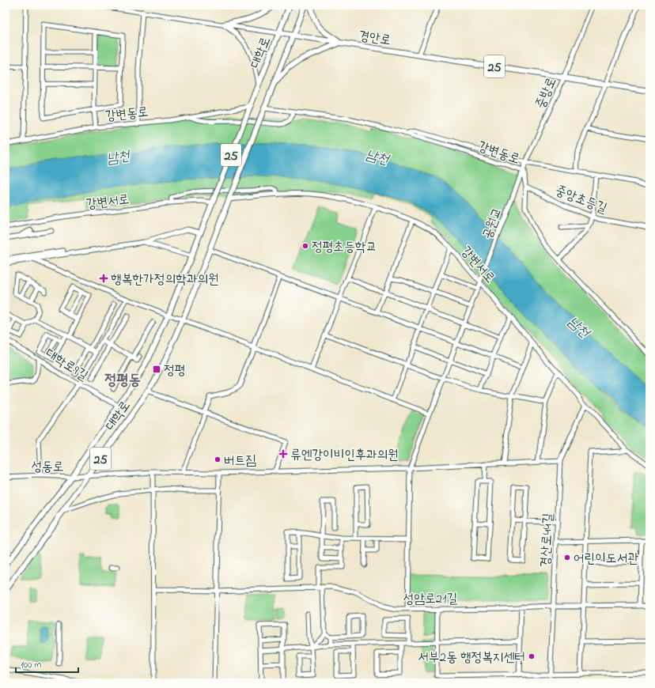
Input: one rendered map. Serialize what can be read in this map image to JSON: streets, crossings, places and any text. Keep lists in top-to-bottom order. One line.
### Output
{"streets":{"main road":["경안로","대학로","25"],"street":["중방로","강변동로","중앙초등길","강변서로","공원교","대학로9길","성동로","경산로44길","성암로21길"]},"crossings":[["경안로","대학로"],["경안로","중방로"],["대학로","강변동로"],["대학로","강변서로"],["대학로","대학로9길"],["대학로","성동로"],["중방로","강변동로"],["중방로","공원교"],["강변동로","중앙초등길"],["강변서로","공원교"],["강변서로","경산로44길"],["공원교","성동로"],["공원교","성암로21길"],["성동로","경산로44길"],["경산로44길","성암로21길"]],"districts":["정평동"],"water":["남천"],"places":{"other":["정평초등학교","버트짐","어린이도서관","서부2동 행정복지센터"],"health":["행복한가정의학과의원","류엔강이비인후과의원"],"transit":["정평"]},"scale_bar":"100 m"}
